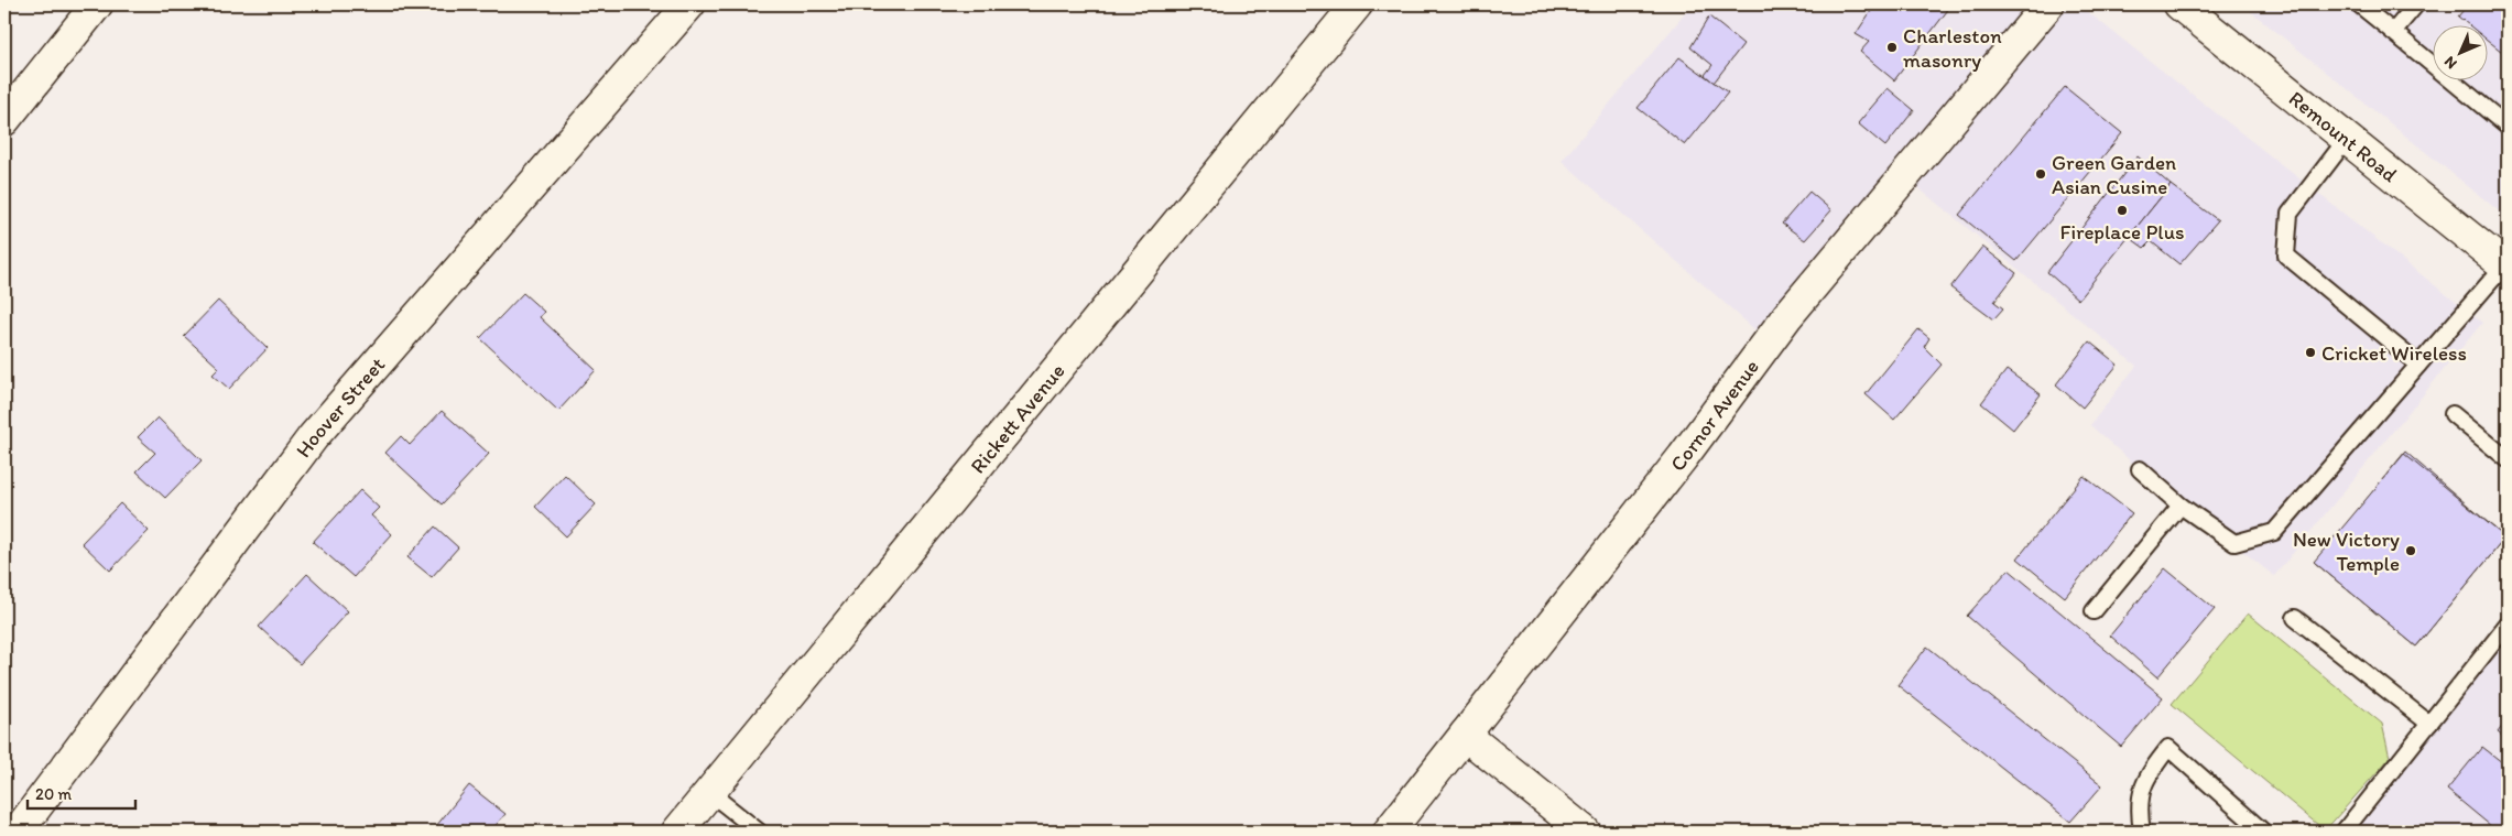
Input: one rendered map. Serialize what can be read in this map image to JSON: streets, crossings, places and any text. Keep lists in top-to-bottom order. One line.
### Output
{"streets":{"street":["Remount Road","Hoover Street","Cornor Avenue","Rickett Avenue"]},"places":["Charleston masonry","Green Garden Asian Cusine","Fireplace Plus","Cricket Wireless","New Victory Temple"],"scale_bar":"20 m","north":"bottom left"}
